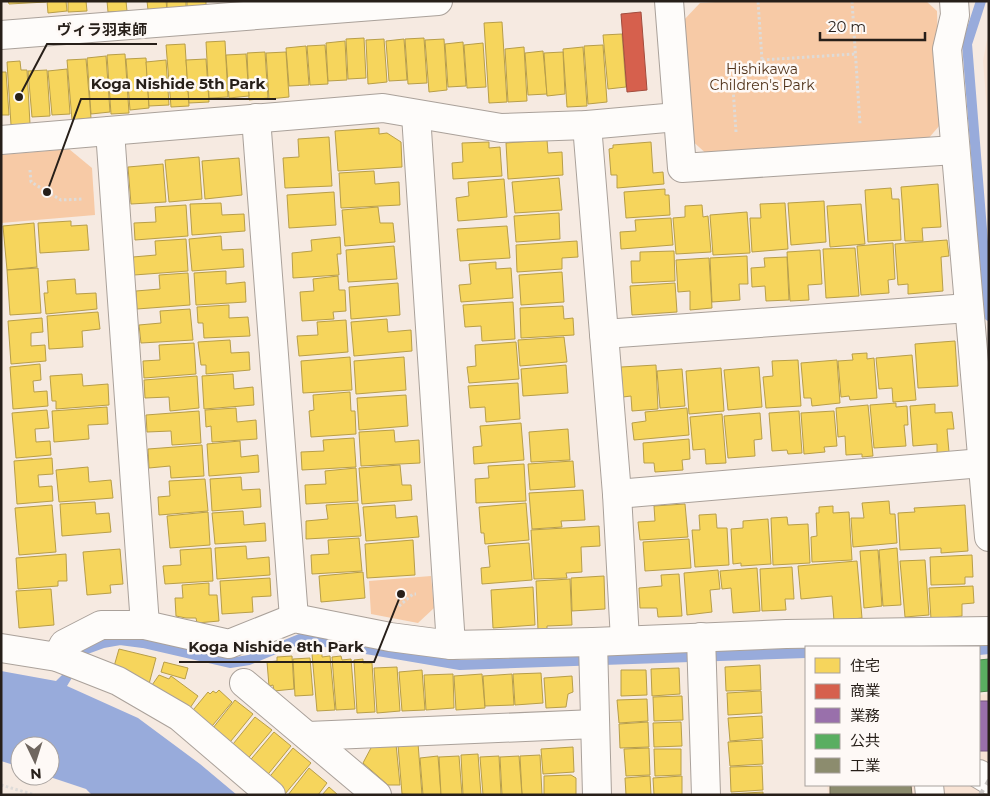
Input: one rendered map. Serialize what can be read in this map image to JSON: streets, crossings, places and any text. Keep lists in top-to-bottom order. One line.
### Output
{"parks":["Hishikawa Children's Park"],"places":["ヴィラ羽束師","Koga Nishide 5th Park","Koga Nishide 8th Park"],"legend":["住宅","商業","業務","公共","工業"],"scale_bar":"20 m","north":"bottom"}
